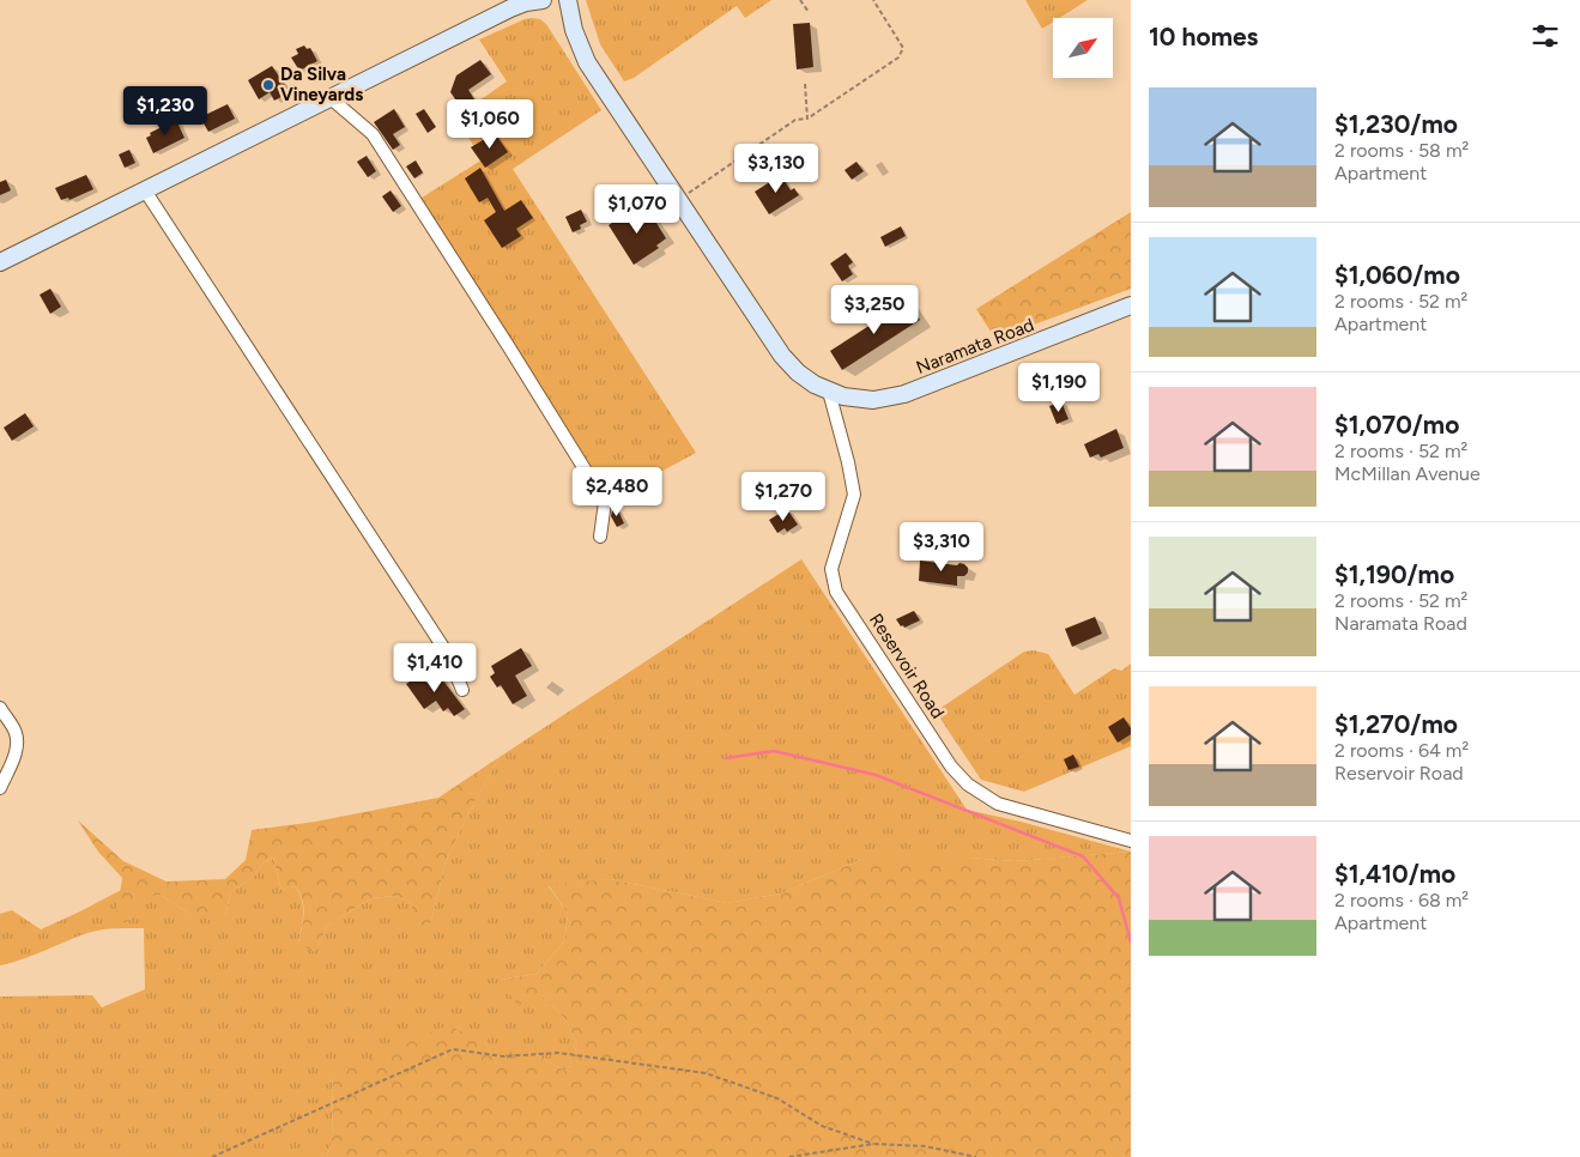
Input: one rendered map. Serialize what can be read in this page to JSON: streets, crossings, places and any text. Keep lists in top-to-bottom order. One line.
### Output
{"streets":{"main road":["Naramata Road"],"street":["Reservoir Road"]},"crossings":[["Naramata Road","Reservoir Road"]],"places":["Da Silva Vineyards"],"north":"top right","page":{"heading":"10 homes","list":[{"name":"$1,230/mo","note":"2 rooms · 58 m² · Apartment"},{"name":"$1,060/mo","note":"2 rooms · 52 m² · Apartment"},{"name":"$1,070/mo","note":"2 rooms · 52 m² · McMillan Avenue"},{"name":"$1,190/mo","note":"2 rooms · 52 m² · Naramata Road"},{"name":"$1,270/mo","note":"2 rooms · 64 m² · Reservoir Road"},{"name":"$1,410/mo","note":"2 rooms · 68 m² · Apartment"}],"price":["$1,230","$1,060","$3,130","$1,070","$3,250","$1,190","$2,480","$1,270","$3,310","$1,410"]}}
